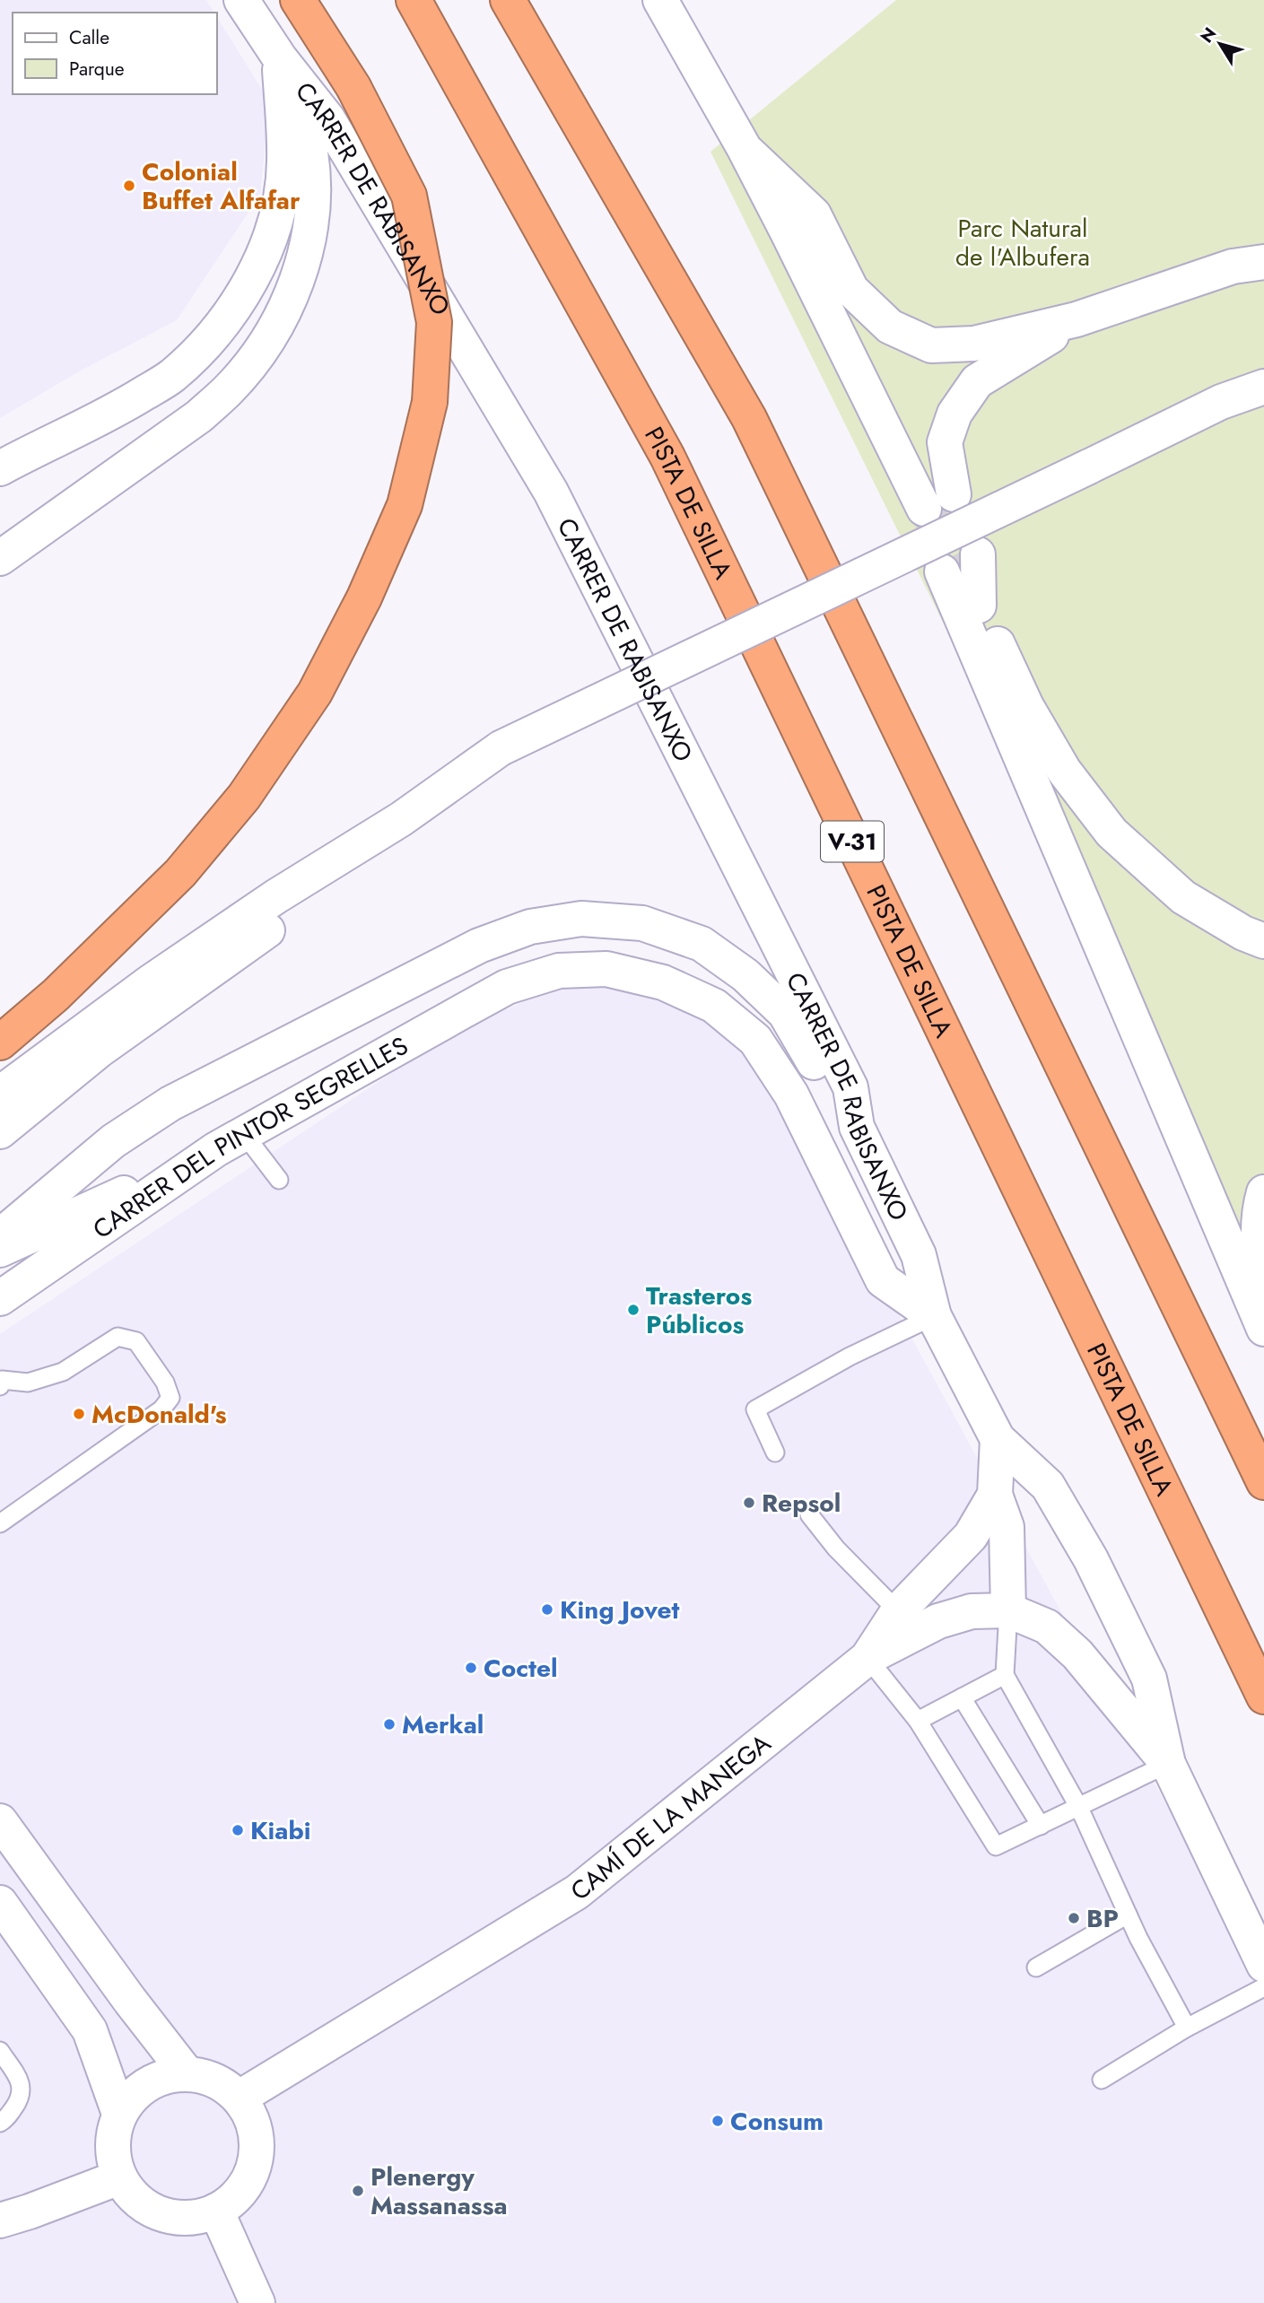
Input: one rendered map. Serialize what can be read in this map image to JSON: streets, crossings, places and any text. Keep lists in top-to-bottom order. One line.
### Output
{"streets":{"highway":["PISTA DE SILLA","V-31"],"street":["CARRER DE RABISANXO","CARRER DEL PINTOR SEGRELLES","CAMÍ DE LA MANEGA"]},"crossings":[["CARRER DE RABISANXO","CARRER DEL PINTOR SEGRELLES"],["CARRER DE RABISANXO","CAMÍ DE LA MANEGA"]],"parks":["Parc Natural de l'Albufera"],"places":["Colonial Buffet Alfafar","Trasteros Públicos","McDonald's","Repsol","King Jovet","Coctel","Merkal","Kiabi","BP","Consum","Plenergy Massanassa"],"legend":["Calle","Parque"],"north":"top left"}
